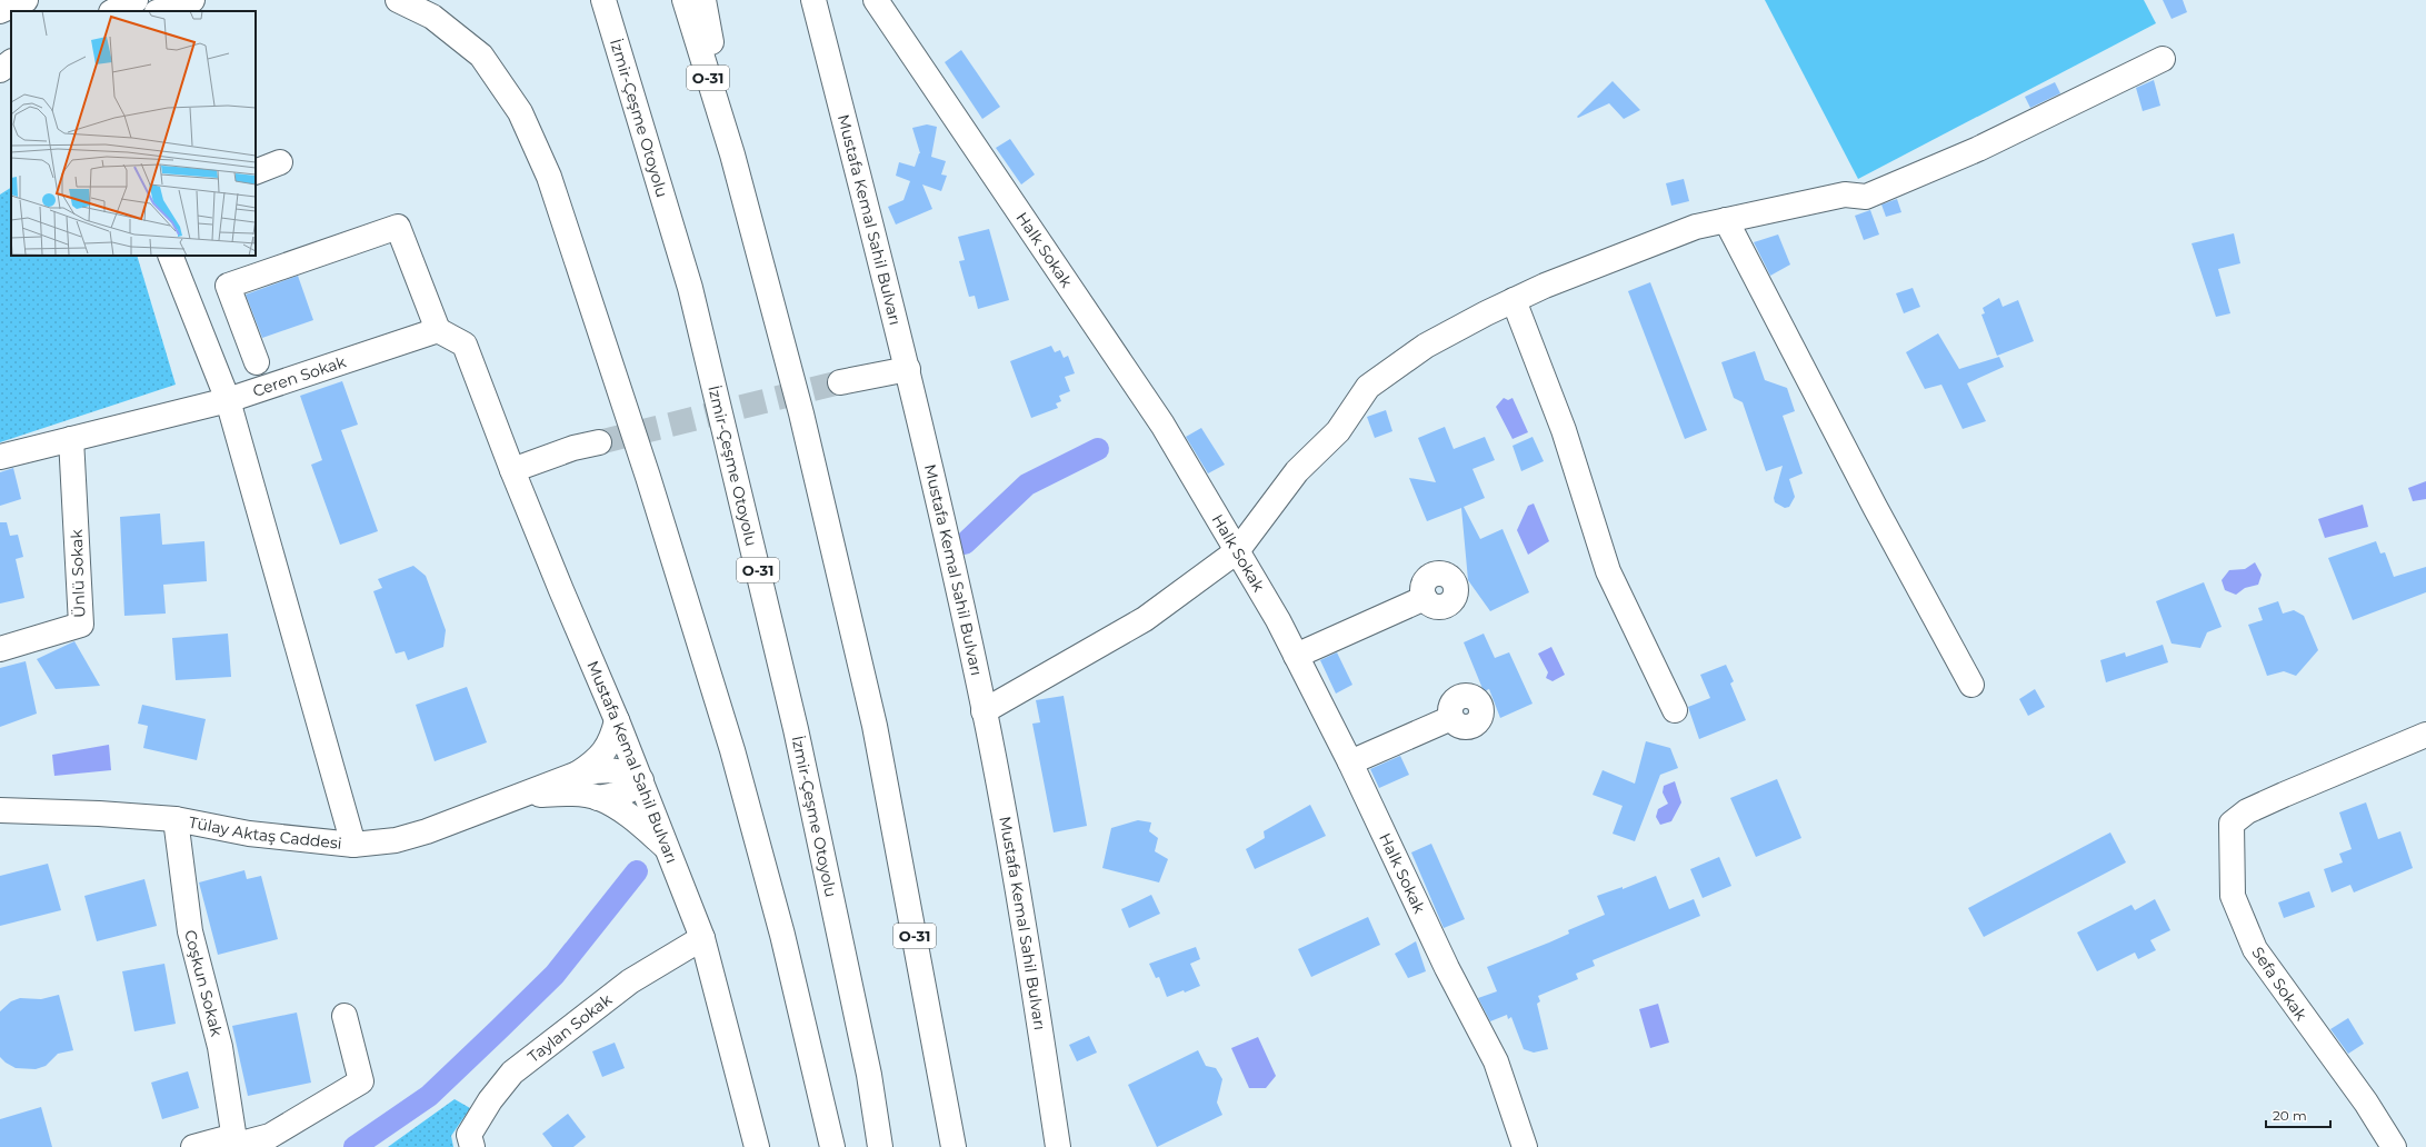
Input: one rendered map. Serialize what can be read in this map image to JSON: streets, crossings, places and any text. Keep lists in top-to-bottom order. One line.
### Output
{"streets":{"main road":["O-31","İzmir-Çeşme Otoyolu","Mustafa Kemal Sahil Bulvarı","Halk Sokak","Ceren Sokak","Ünlü Sokak","Tülay Aktaş Caddesi","Coşkun Sokak","Sefa Sokak","Taylan Sokak"]},"crossings":[["Mustafa Kemal Sahil Bulvarı","Taylan Sokak"],["Ceren Sokak","Ünlü Sokak"],["Tülay Aktaş Caddesi","Coşkun Sokak"]],"scale_bar":"20 m"}
